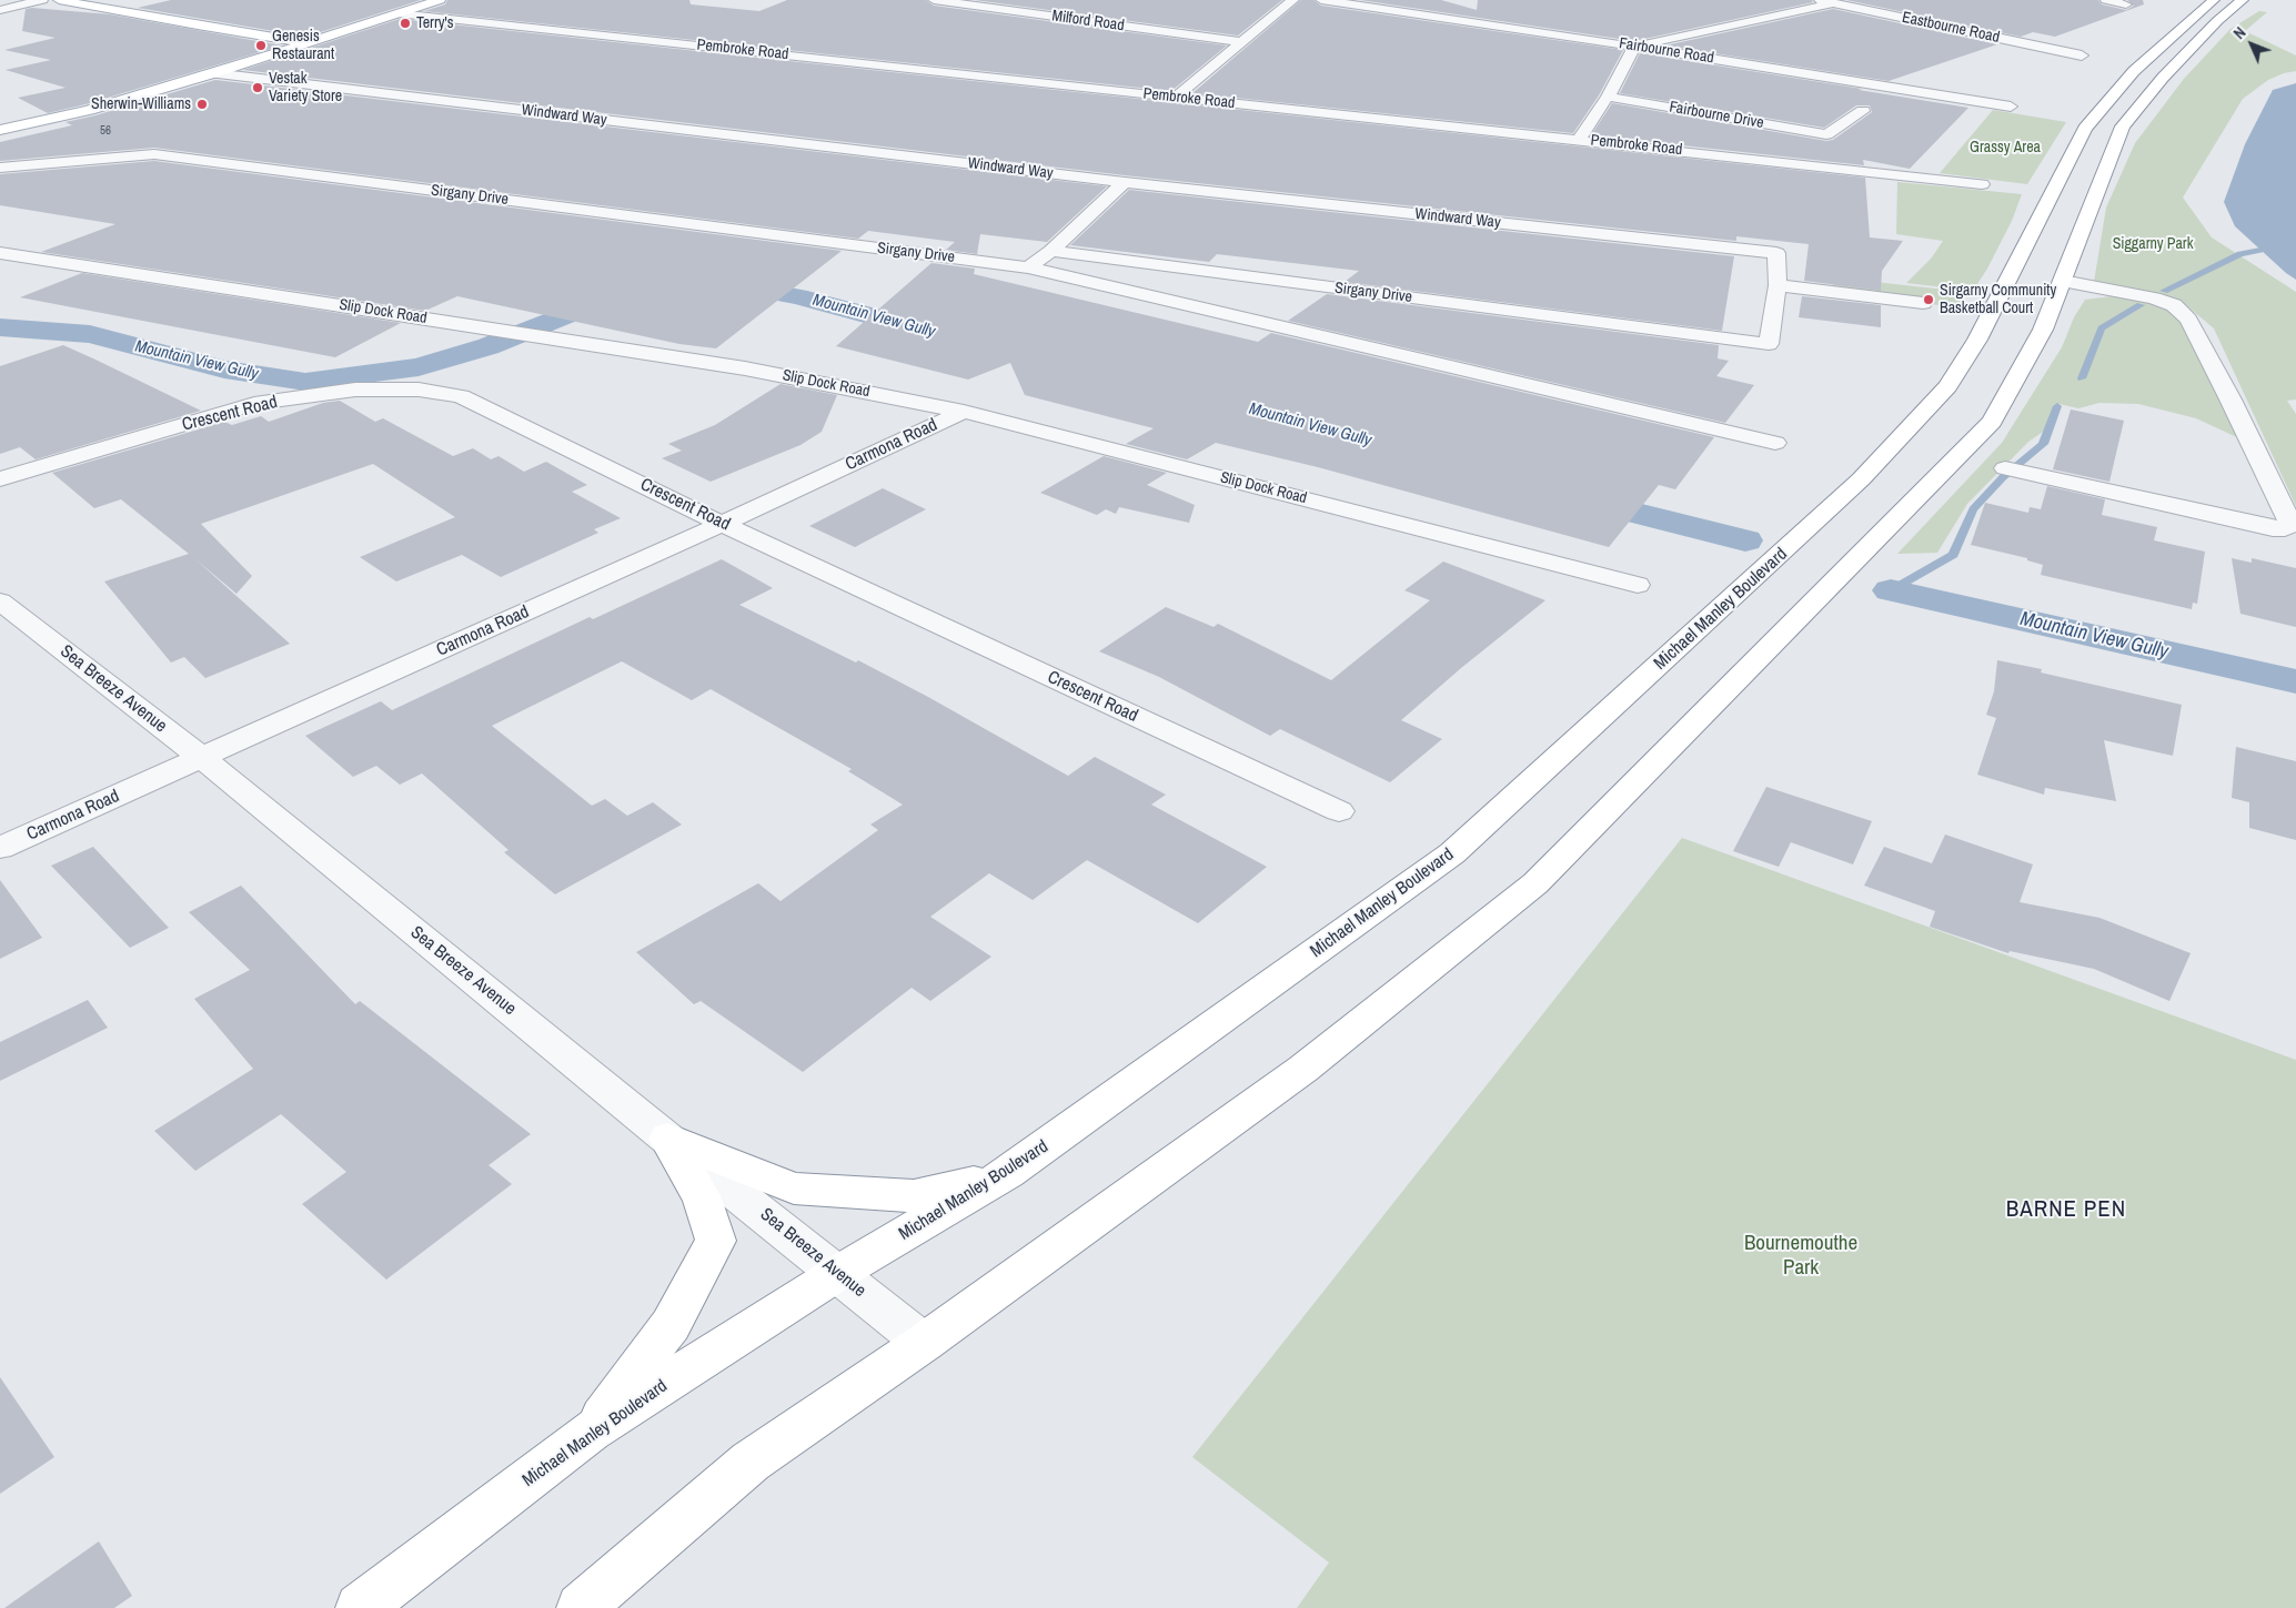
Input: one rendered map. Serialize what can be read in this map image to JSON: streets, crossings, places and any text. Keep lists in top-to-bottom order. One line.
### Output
{"streets":{"main road":["Michael Manley Boulevard"],"street":["Milford Road","Eastbourne Road","Pembroke Road","Fairbourne Road","Windward Way","Fairbourne Drive","Sirgany Drive","Slip Dock Road","Crescent Road","Carmona Road","Sea Breeze Avenue"]},"crossings":[["Windward Way","Sirgany Drive"],["Slip Dock Road","Carmona Road"],["Crescent Road","Carmona Road"],["Carmona Road","Sea Breeze Avenue"],["Michael Manley Boulevard","Sea Breeze Avenue"]],"districts":["BARNE PEN"],"water":["Mountain View Gully"],"parks":["Grassy Area","Siggarny Park","Bournemouthe Park"],"places":["Terry's","Genesis Restaurant","Vestak Variety Store","Sherwin-Williams","Sirgarny Community Basketball Court"],"house_numbers":["56"],"north":"top left"}
